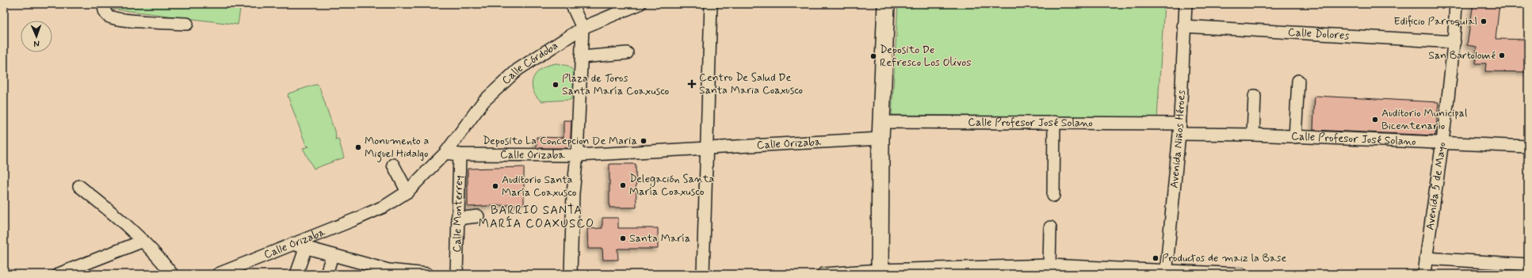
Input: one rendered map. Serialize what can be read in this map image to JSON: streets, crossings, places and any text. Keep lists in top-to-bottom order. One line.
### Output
{"streets":{"street":["Calle Dolores","Calle Córdoba","Calle Profesor José Solano","Avenida Niños Héroes","Calle Orizaba","Avenida 5 de Mayo","Calle Monterrey"]},"crossings":[["Calle Dolores","Avenida Niños Héroes"],["Calle Dolores","Avenida 5 de Mayo"],["Calle Córdoba","Calle Orizaba"],["Calle Profesor José Solano","Avenida Niños Héroes"],["Calle Profesor José Solano","Avenida 5 de Mayo"],["Calle Orizaba","Calle Monterrey"]],"districts":["BARRIO SANTA MARÍA COAXUSCO"],"places":{"other":["Edificio Parroquial","San Bartolomé","Deposito De Refresco Los Olivos","Plaza de Toros Santa María Coaxusco","Auditorio Municipal Bicentenario","Deposito La Concepcion De Maria","Monumento a Miguel Hidalgo","Delegación Santa María Coaxusco","Auditorio Santa María Coaxusco","Santa María","Productos de maiz la Base"],"health":["Centro De Salud De Santa Maria Coaxusco"]},"north":"bottom"}
